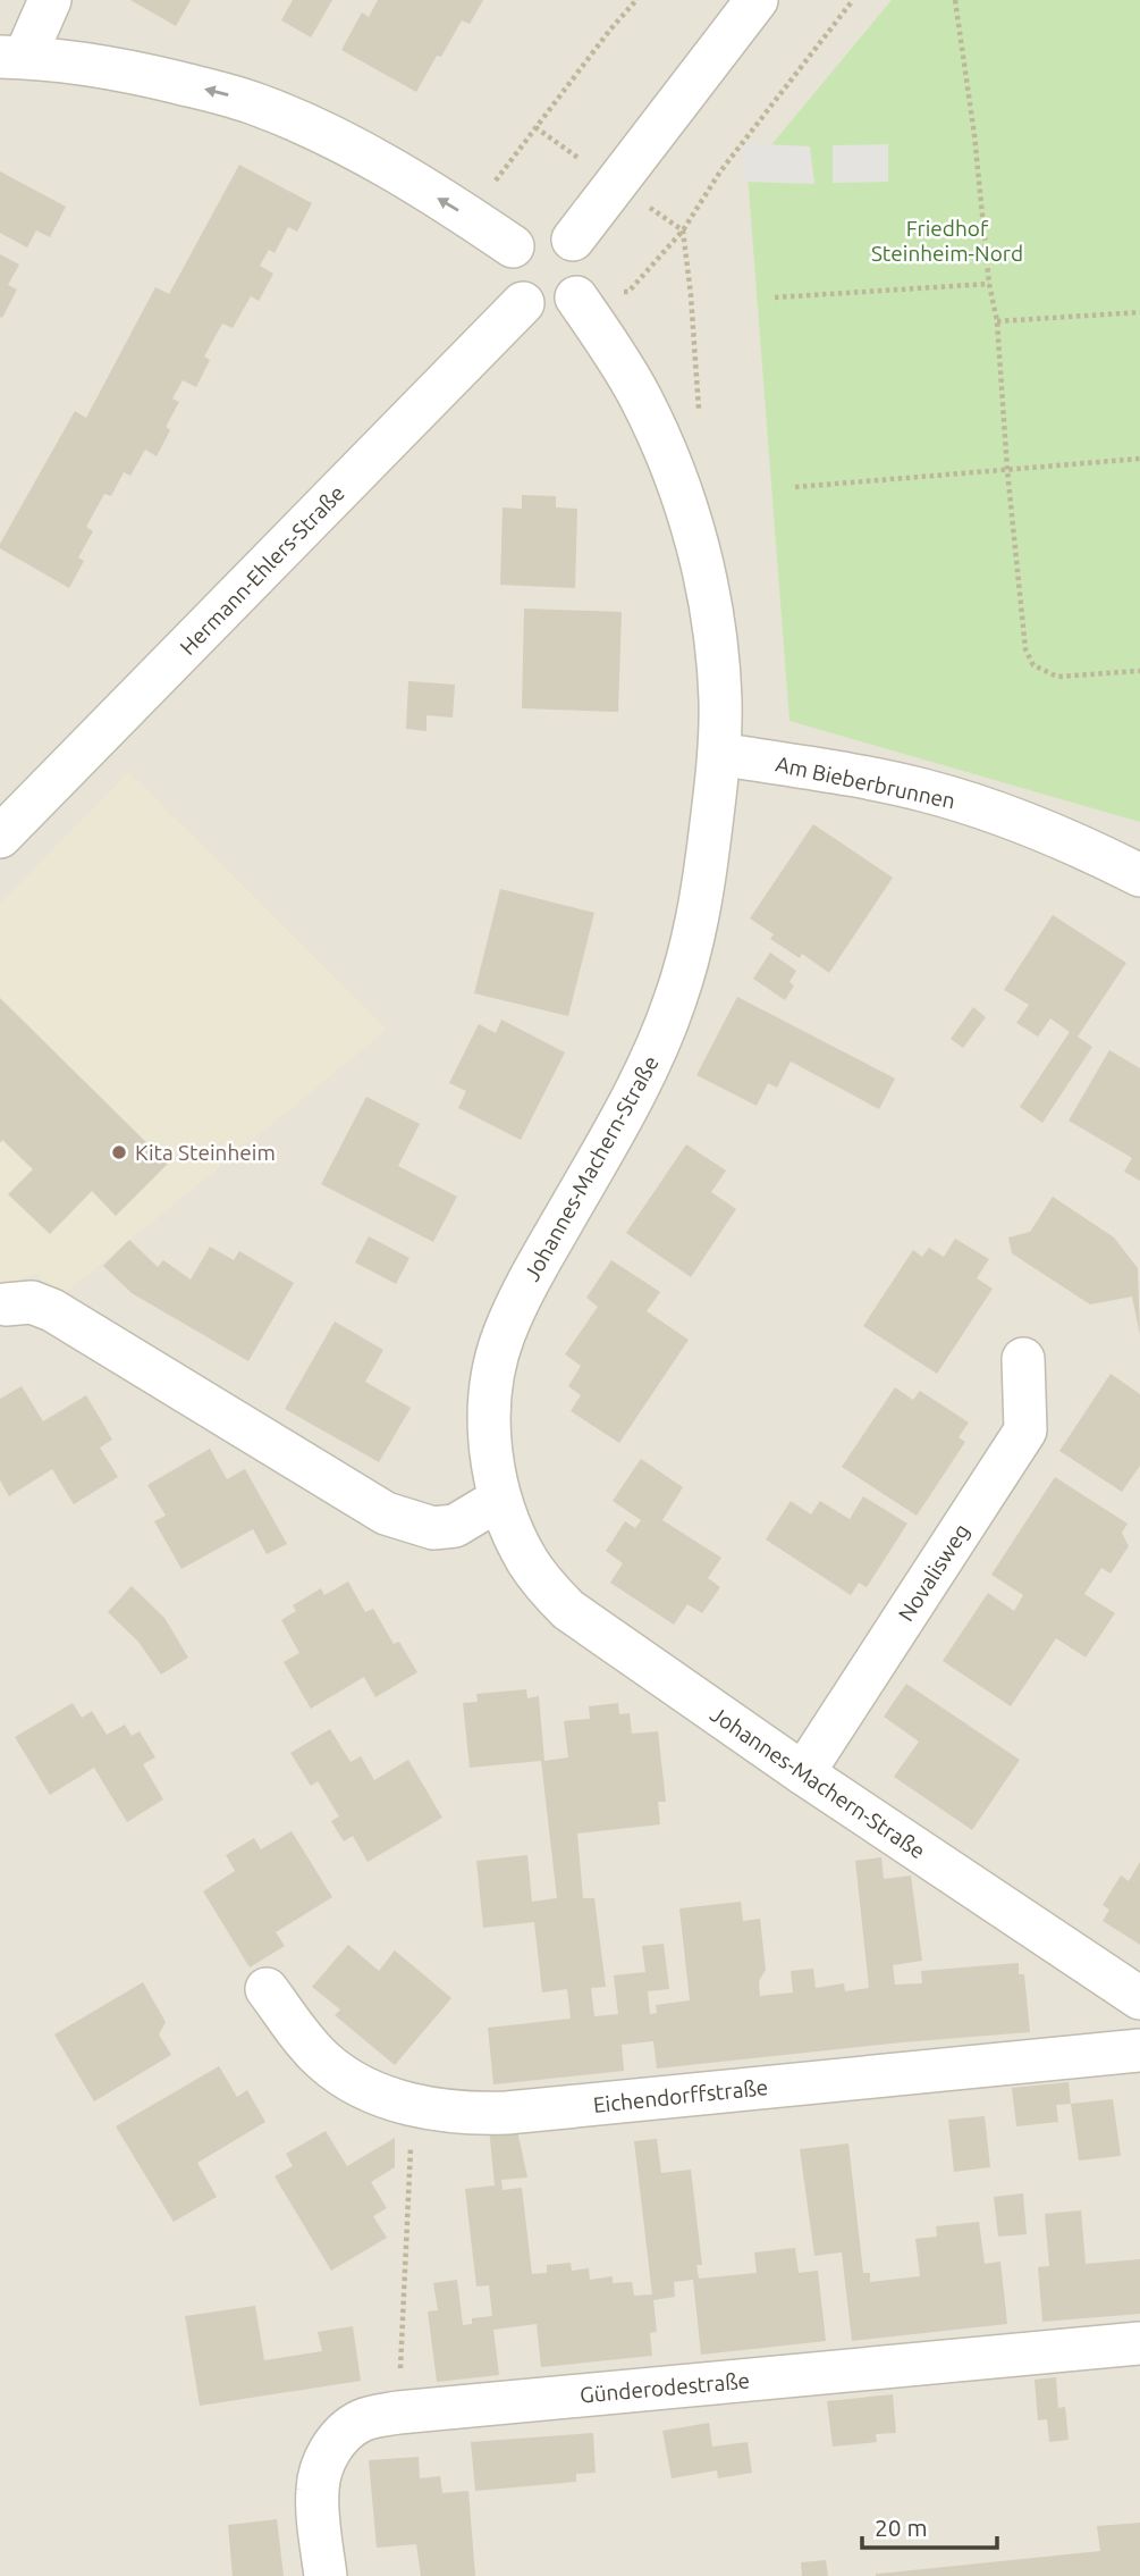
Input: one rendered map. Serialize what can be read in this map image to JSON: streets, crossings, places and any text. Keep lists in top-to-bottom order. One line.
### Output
{"streets":{"street":["Hermann-Ehlers-Straße","Am Bieberbrunnen","Johannes-Machern-Straße","Novalisweg","Eichendorffstraße","Günderodestraße"]},"crossings":[["Hermann-Ehlers-Straße","Johannes-Machern-Straße"],["Am Bieberbrunnen","Johannes-Machern-Straße"],["Johannes-Machern-Straße","Novalisweg"]],"parks":["Friedhof Steinheim-Nord"],"places":["Kita Steinheim"],"scale_bar":"20 m"}
